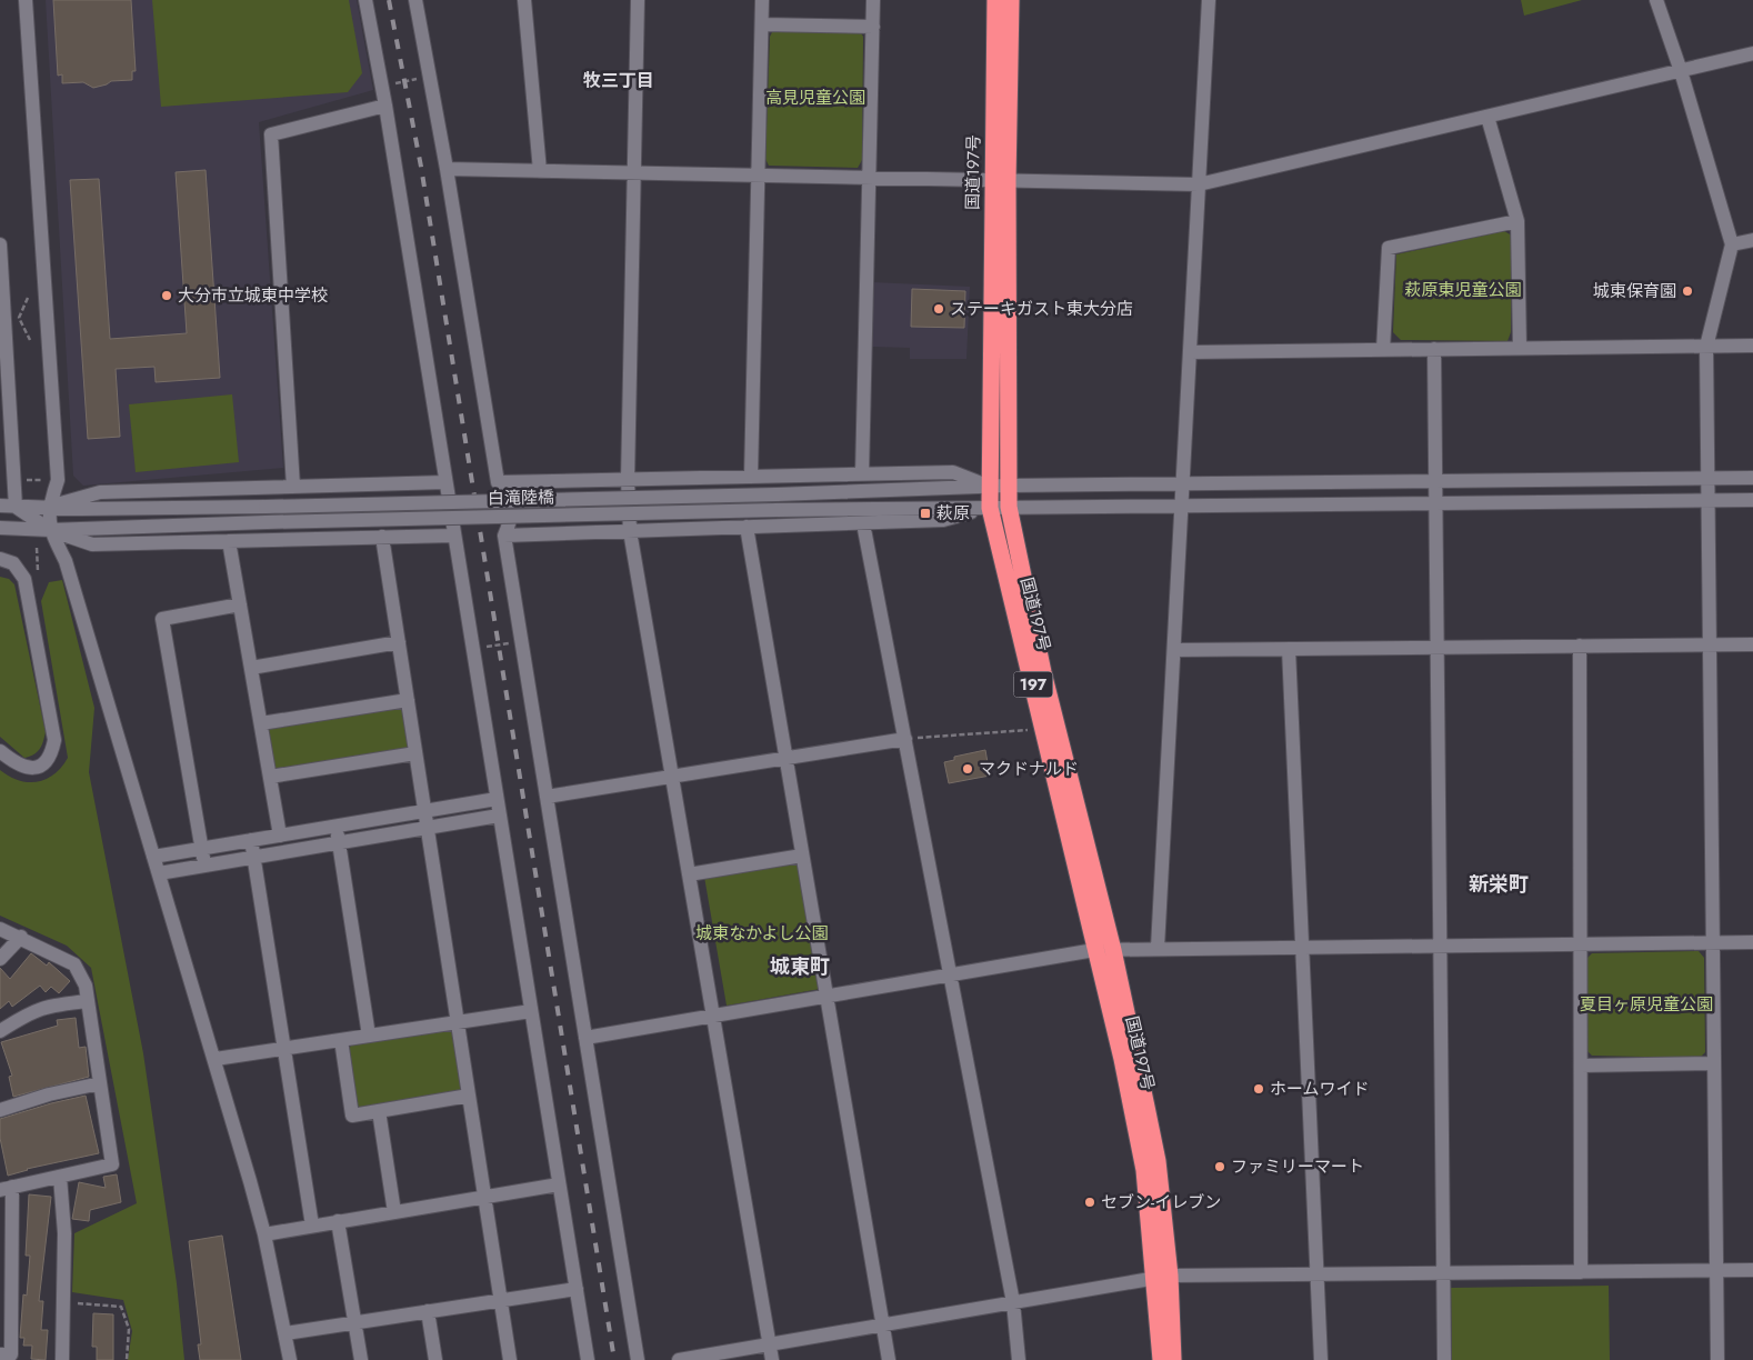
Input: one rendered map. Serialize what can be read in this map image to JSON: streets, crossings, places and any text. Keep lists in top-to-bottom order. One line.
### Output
{"streets":{"highway":["国道197号","197"],"street":["白滝陸橋"]},"crossings":[["国道197号","白滝陸橋"]],"districts":["牧三丁目","新栄町","城東町"],"parks":["高見児童公園","萩原東児童公園","城東なかよし公園","夏目ヶ原児童公園"],"places":{"other":["城東保育園","大分市立城東中学校","ステーキガスト東大分店","マクドナルド","ホームワイド","ファミリーマート","セブン-イレブン"],"transit":["萩原"]}}
